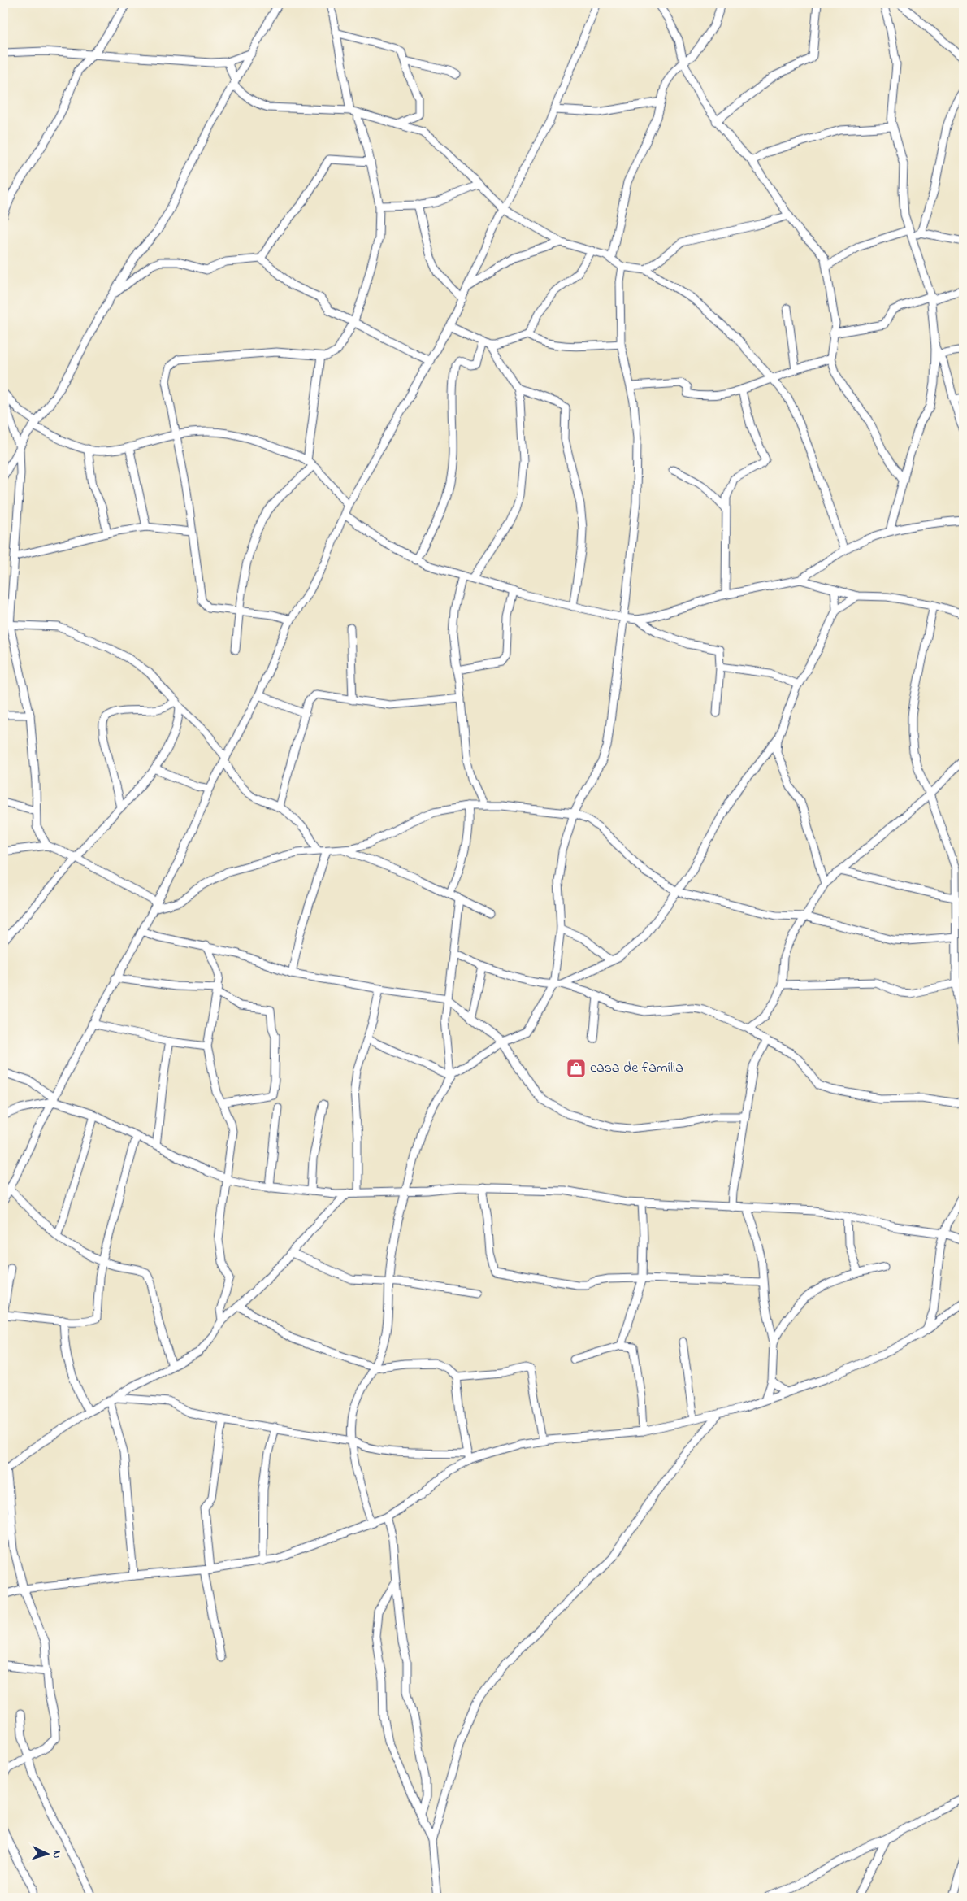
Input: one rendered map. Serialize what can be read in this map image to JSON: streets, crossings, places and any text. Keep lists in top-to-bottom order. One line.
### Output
{"places":{"shop":["casa de família"]},"north":"right"}
